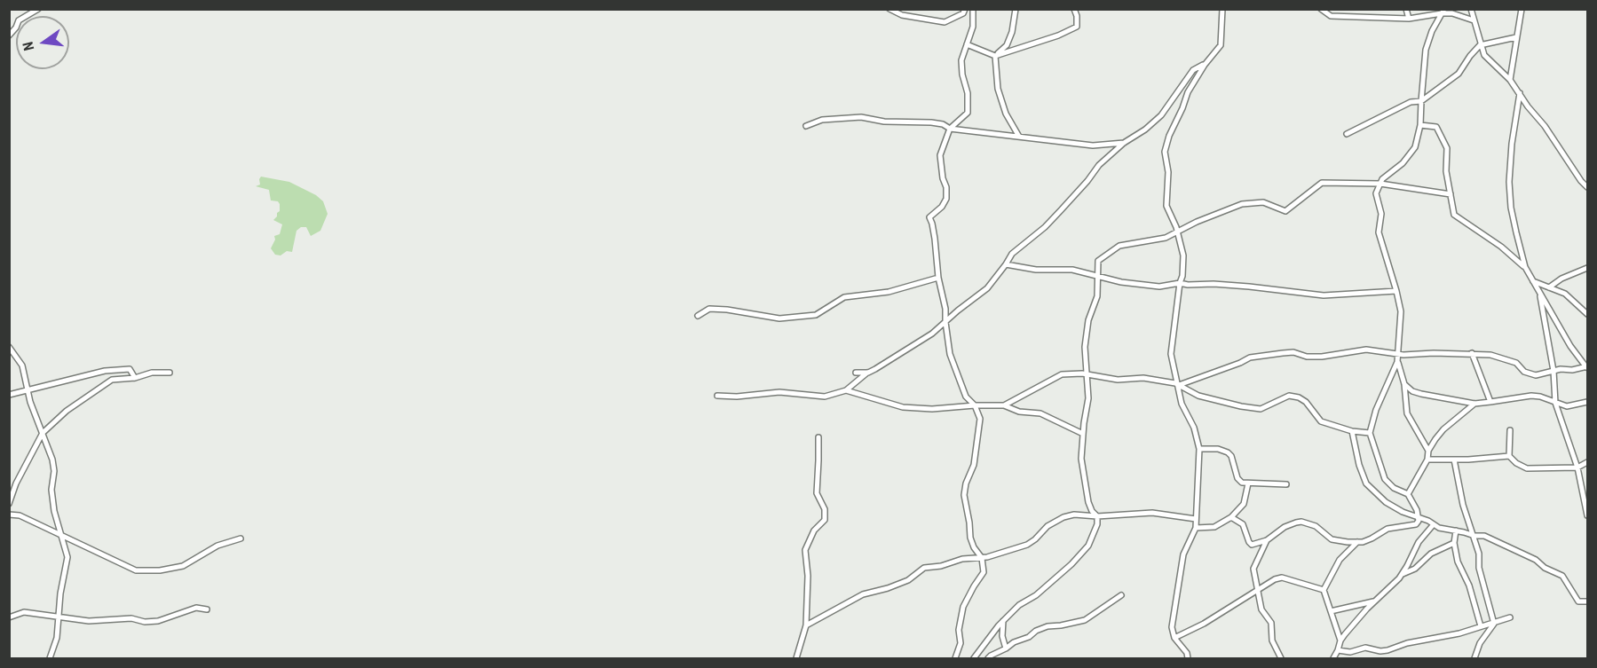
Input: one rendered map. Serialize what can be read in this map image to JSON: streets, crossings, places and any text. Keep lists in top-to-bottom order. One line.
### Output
{"north":"left"}
